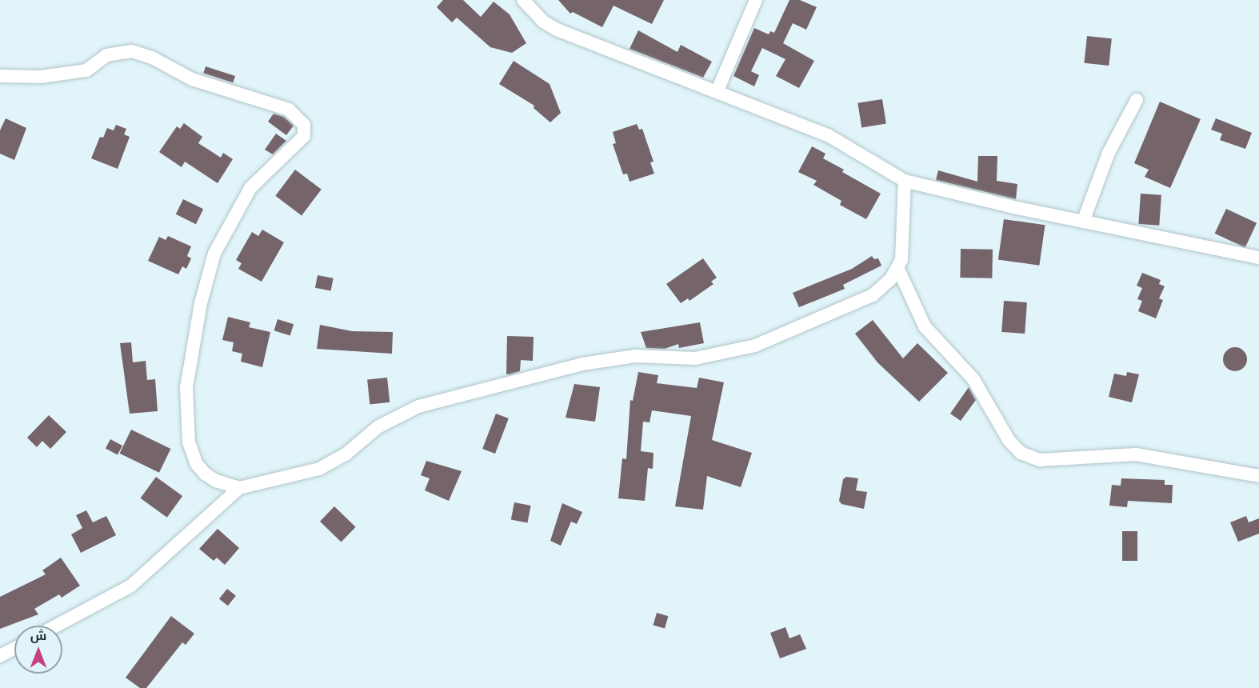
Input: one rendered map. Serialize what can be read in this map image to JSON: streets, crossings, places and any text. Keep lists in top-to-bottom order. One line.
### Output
{"north":"top"}
